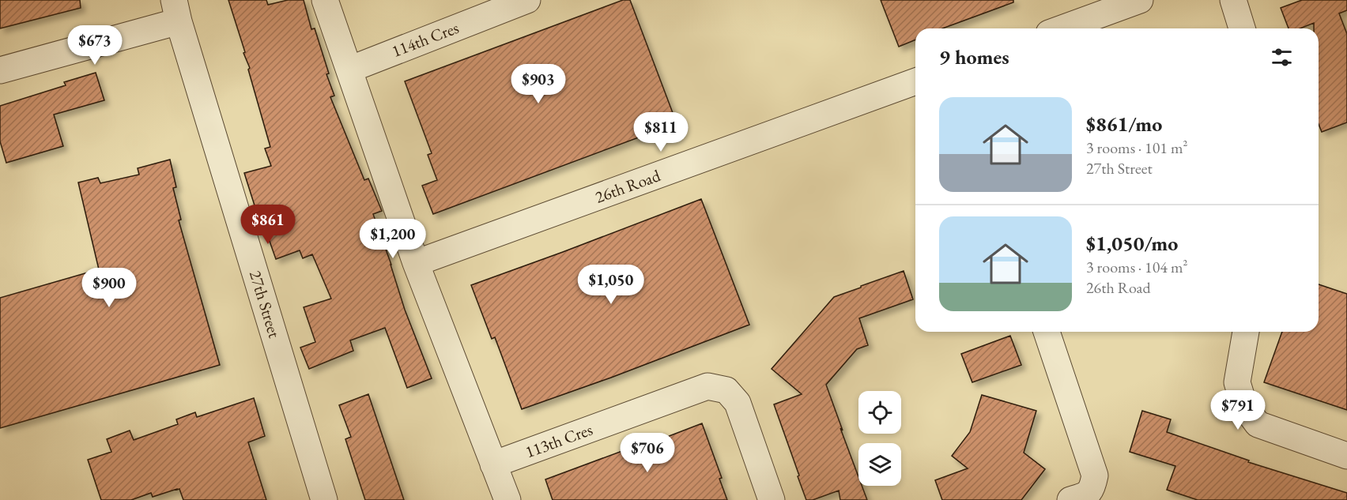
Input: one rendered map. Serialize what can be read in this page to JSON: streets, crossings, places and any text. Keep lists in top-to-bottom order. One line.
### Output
{"streets":{"street":["114th Cres","26th Road","27th Street","113th Cres"]},"page":{"price":["$673","$903","$811","$861","$1,200","$1,050","$900","$791","$706"],"heading":"9 homes","list":[{"name":"$861/mo","note":"3 rooms · 101 m² · 27th Street"},{"name":"$1,050/mo","note":"3 rooms · 104 m² · 26th Road"}]}}
